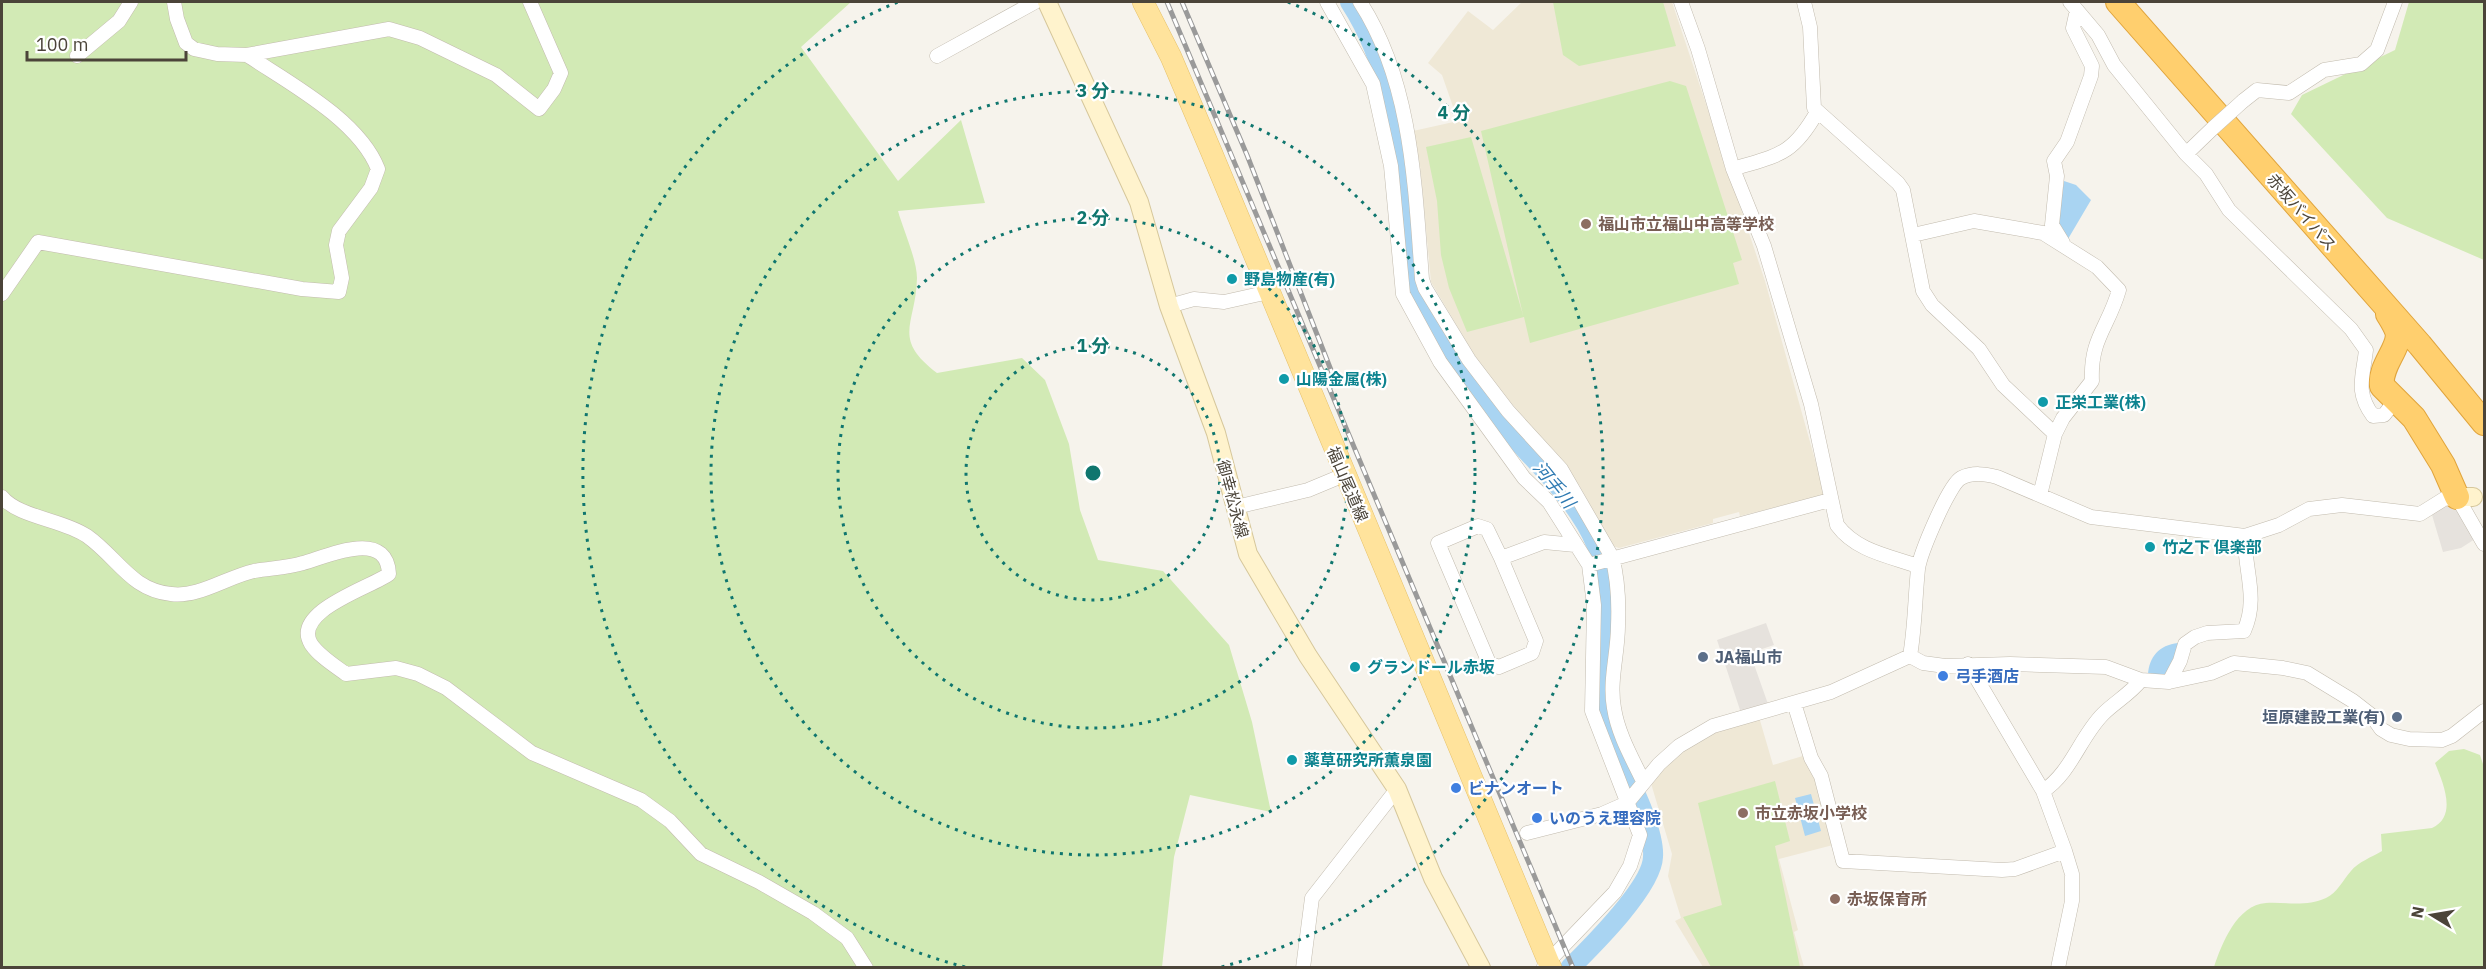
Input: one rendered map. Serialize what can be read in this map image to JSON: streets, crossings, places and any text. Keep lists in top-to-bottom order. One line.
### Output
{"streets":{"highway":["赤坂バイパス"],"main road":["福山尾道線","御幸松永線"]},"water":["河手川"],"places":["福山市立福山中高等学校","野島物産(有)","山陽金属(株)","正栄工業(株)","竹之下 倶楽部","JA福山市","グランドール赤坂","弓手酒店","垣原建設工業(有)","薬草研究所薫泉園","ビナンオート","市立赤坂小学校","いのうえ理容院","赤坂保育所"],"scale_bar":"100 m","north":"left","rings":["3 分","4 分","2 分","1 分"]}
